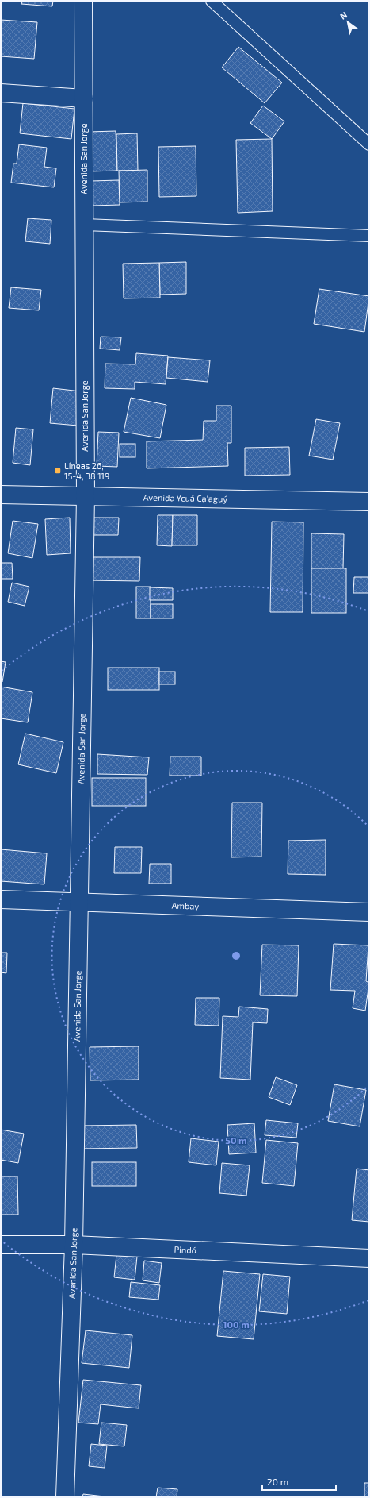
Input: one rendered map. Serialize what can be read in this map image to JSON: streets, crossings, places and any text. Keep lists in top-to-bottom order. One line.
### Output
{"streets":{"street":["Avenida San Jorge","Avenida Ycuá Ca'aguý","Ambay","Pindó"]},"crossings":[["Avenida San Jorge","Avenida Ycuá Ca'aguý"],["Avenida San Jorge","Ambay"],["Avenida San Jorge","Pindó"]],"places":{"transit":["Líneas 26, 15-4, 38 119"]},"scale_bar":"20 m","north":"top left","rings":["50 m","100 m"]}
